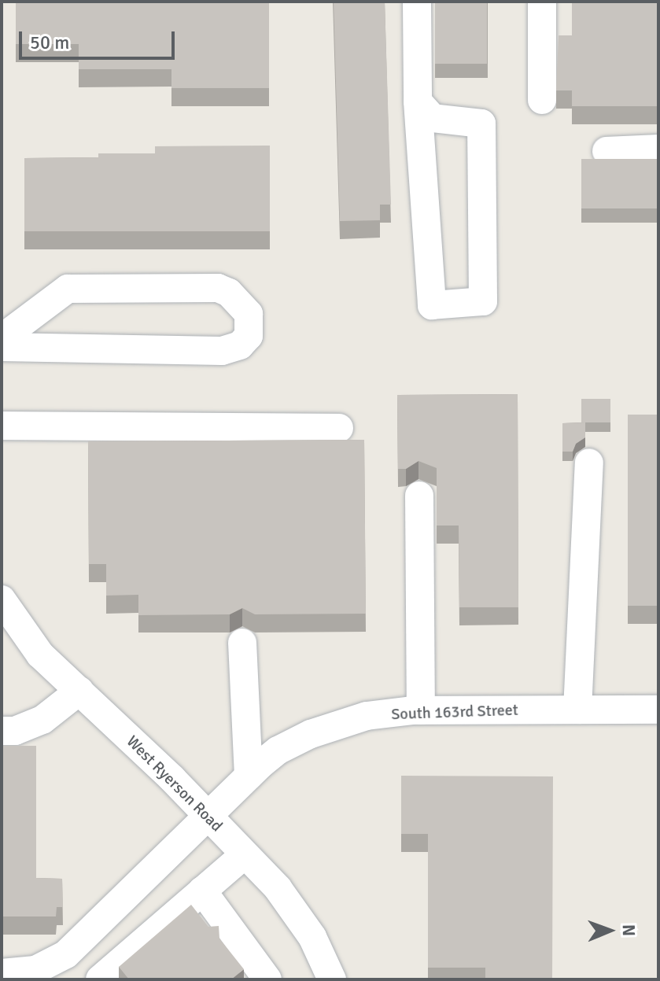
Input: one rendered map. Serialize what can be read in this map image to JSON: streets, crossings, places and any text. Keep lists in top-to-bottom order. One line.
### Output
{"streets":{"street":["South 163rd Street","West Ryerson Road"]},"crossings":[["South 163rd Street","West Ryerson Road"]],"scale_bar":"50 m","north":"right"}
